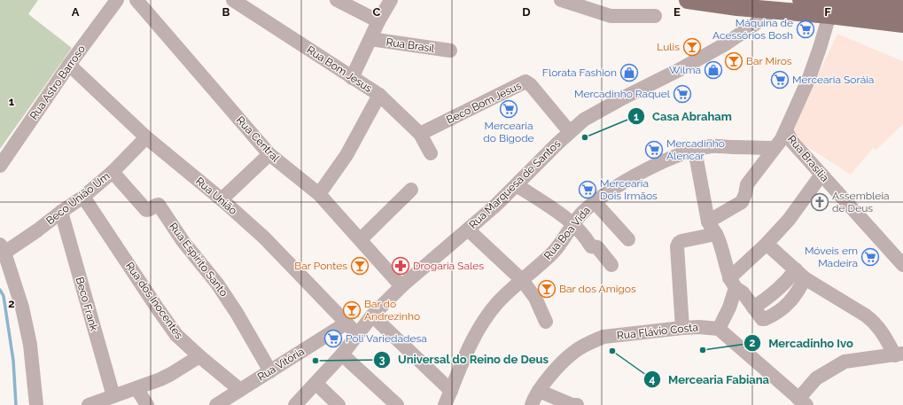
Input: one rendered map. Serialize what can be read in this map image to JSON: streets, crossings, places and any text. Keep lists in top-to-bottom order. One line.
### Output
{"streets":{"street":["Rua Brasil","Rua Bom Jesus","Rua Astro Barroso","Beco Bom Jesus","Rua Central","Rua Brasília","Rua Marquesa de Santos","Rua União","Beco União Um","Rua Boa Vida","Rua Espírito Santo","Rua dos Inocentes","Beco Frank","Rua Flávio Costa","Rua Vitória"]},"crossings":[["Rua Bom Jesus","Beco Bom Jesus"],["Rua Astro Barroso","Rua União"],["Beco Bom Jesus","Rua Marquesa de Santos"],["Rua Central","Rua Marquesa de Santos"],["Rua Marquesa de Santos","Rua União"],["Rua União","Beco União Um"],["Rua União","Rua Vitória"],["Beco União Um","Rua Espírito Santo"],["Beco União Um","Rua dos Inocentes"],["Beco União Um","Beco Frank"],["Rua Espírito Santo","Rua Vitória"],["Rua dos Inocentes","Rua Vitória"]],"places":{"supermarket":["Máquina de Acessórios Bosh","Mercearia Soráia","Mercadinho Raquel","Mercearia do Bigode","Mercadinho Alencar","Mercearia Dois Irmãos","Móveis em Madeira","Poli Variedadesa"],"bar":["Lulis","Bar Miros","Bar Pontes","Bar dos Amigos","Bar do Andrezinho"],"shop":["Wilma","Florata Fashion"],"other":["Casa Abraham","Mercadinho Ivo","Mercearia Fabiana","Universal do Reino de Deus"],"church":["Assembleia de Deus"],"pharmacy":["Drogaria Sales"]},"grid":{"columns":["A","B","C","D","E","F"],"rows":["1","2"]}}
